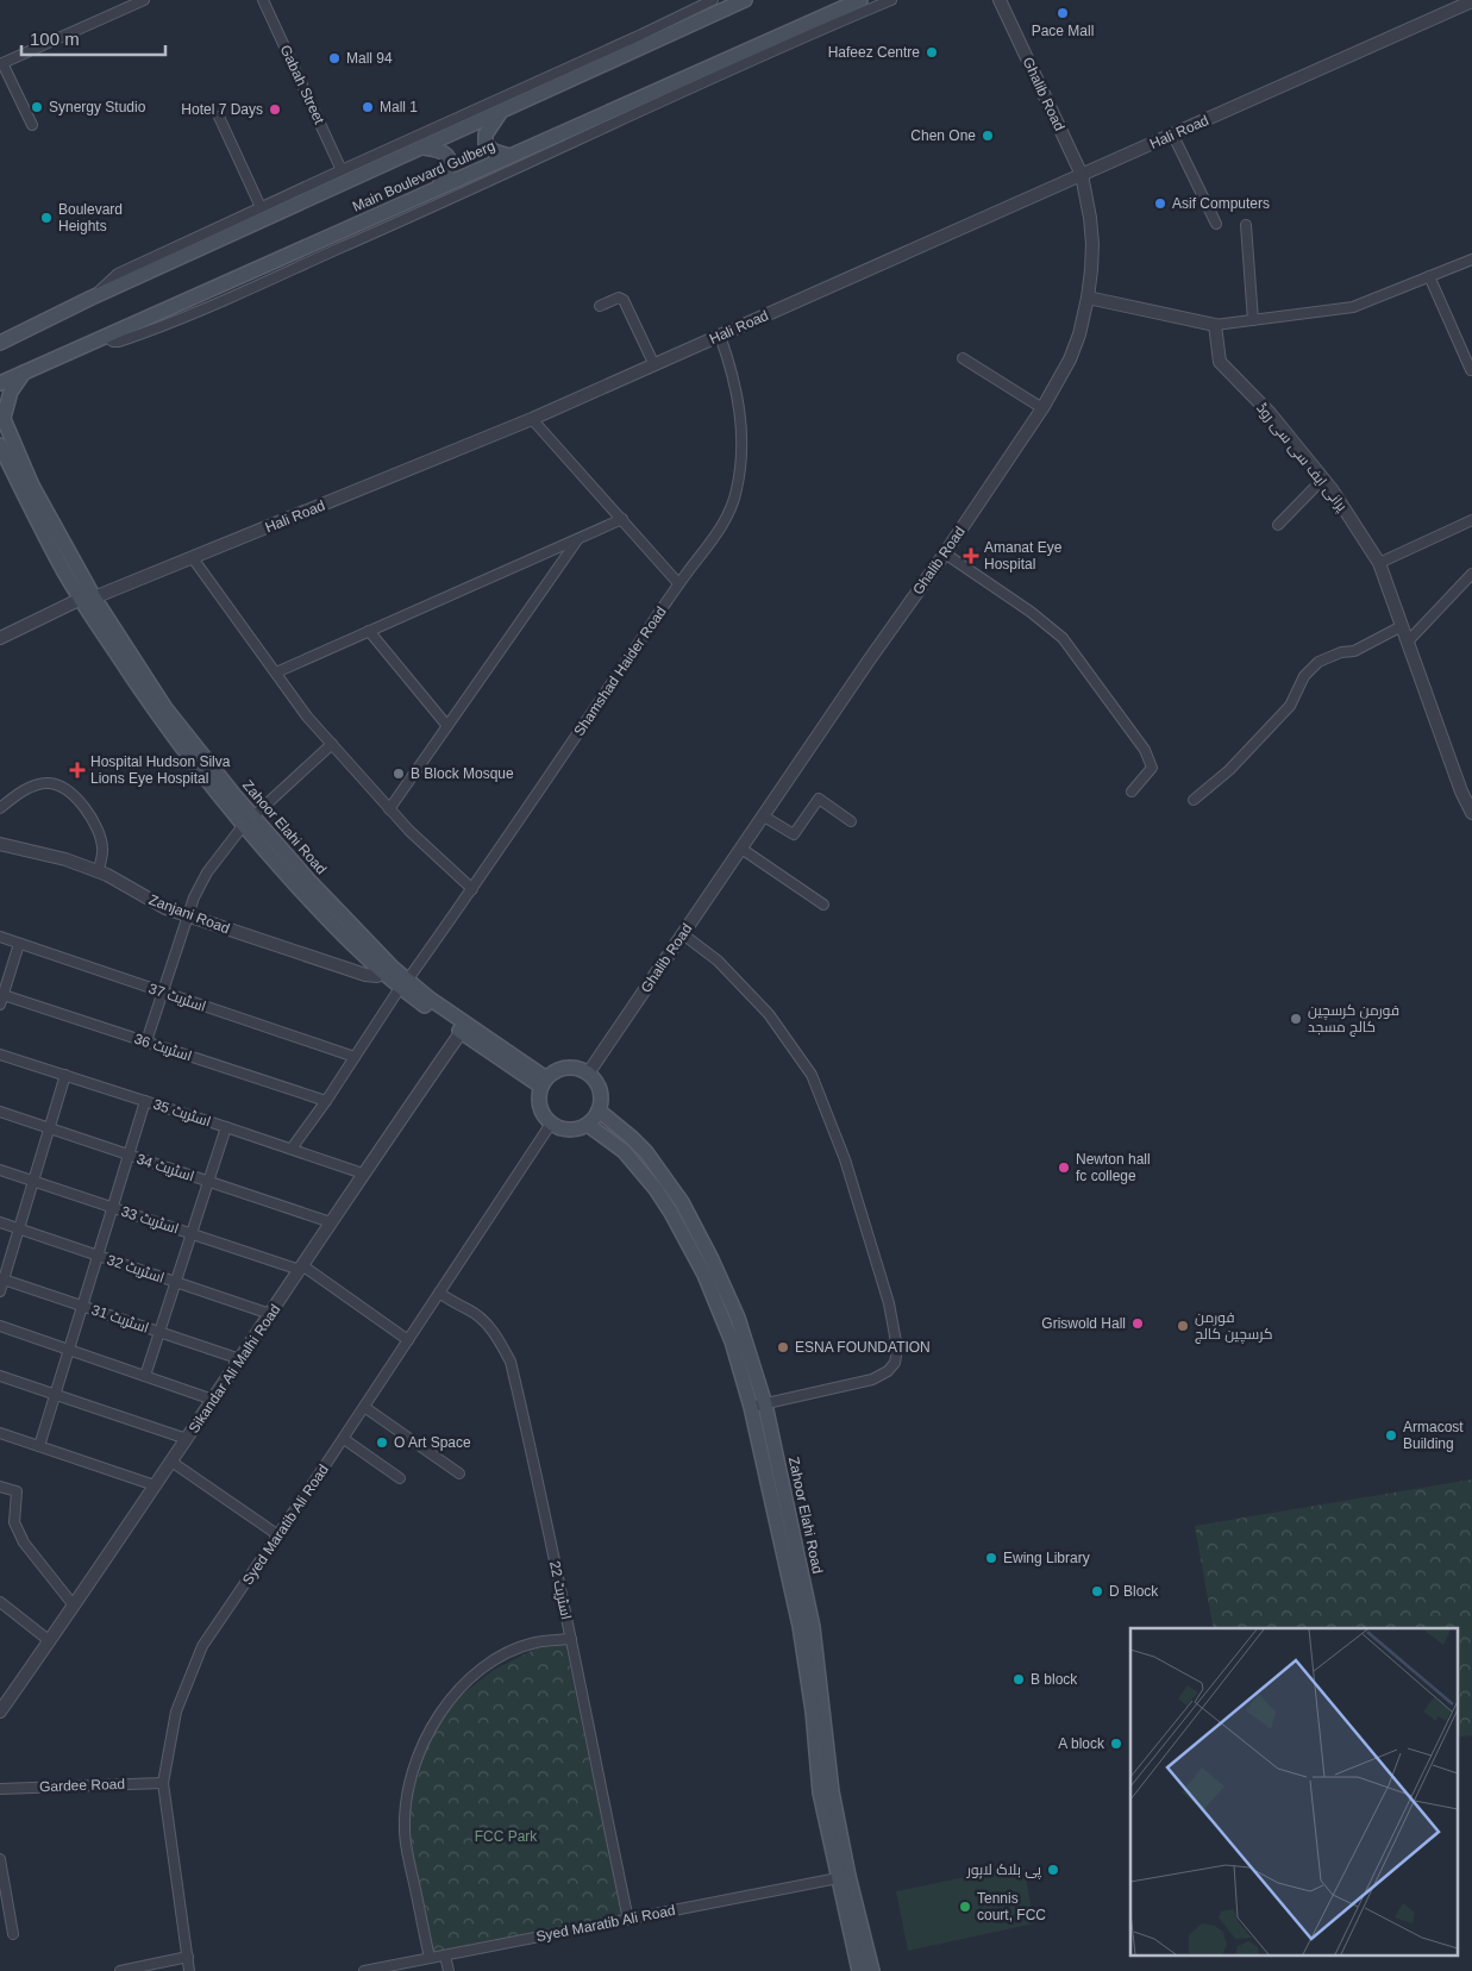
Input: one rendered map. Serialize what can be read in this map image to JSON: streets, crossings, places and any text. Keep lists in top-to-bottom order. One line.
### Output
{"streets":{"main road":["Main Boulevard Gulberg","Zahoor Elahi Road"],"street":["Gabah Street","Ghalib Road","Hali Road","پرانی ایف سی سی روڈ","Shamshad Haider Road","Zanjani Road","اسٹریٹ 37","اسٹریٹ 36","اسٹریٹ 35","اسٹریٹ 34","اسٹریٹ 33","اسٹریٹ 32","اسٹریٹ 31","Sikandar Ali Malhi Road","Syed Maratib Ali Road","اسٹریٹ 22","Gardee Road"]},"crossings":[["Ghalib Road","Hali Road"],["Ghalib Road","Zahoor Elahi Road"],["Ghalib Road","Syed Maratib Ali Road"],["Hali Road","Shamshad Haider Road"],["Hali Road","Zahoor Elahi Road"],["Shamshad Haider Road","Zahoor Elahi Road"],["Shamshad Haider Road","اسٹریٹ 37"],["Shamshad Haider Road","اسٹریٹ 36"],["Shamshad Haider Road","اسٹریٹ 35"],["Zahoor Elahi Road","Zanjani Road"],["Zahoor Elahi Road","Sikandar Ali Malhi Road"],["Zahoor Elahi Road","Syed Maratib Ali Road"],["اسٹریٹ 35","Sikandar Ali Malhi Road"],["اسٹریٹ 34","Sikandar Ali Malhi Road"],["اسٹریٹ 33","Sikandar Ali Malhi Road"],["اسٹریٹ 33","Syed Maratib Ali Road"],["اسٹریٹ 32","Sikandar Ali Malhi Road"],["اسٹریٹ 31","Sikandar Ali Malhi Road"],["Syed Maratib Ali Road","اسٹریٹ 22"],["Syed Maratib Ali Road","Gardee Road"]],"parks":["FCC Park"],"places":{"other":["Pace Mall","Hafeez Centre","Mall 94","Synergy Studio","Mall 1","Hotel 7 Days","Chen One","Asif Computers","Boulevard Heights","B Block Mosque","فورمن کرسچین کالج مسجد","Newton hall fc college","Griswold Hall","فورمن کرسچین کالج","ESNA FOUNDATION","Armacost Building","O Art Space","Ewing Library","D Block","B block","A block","پی بلاک لاہور","Tennis court, FCC"],"health":["Amanat Eye Hospital","Hospital Hudson Silva Lions Eye Hospital"]},"scale_bar":"100 m"}
